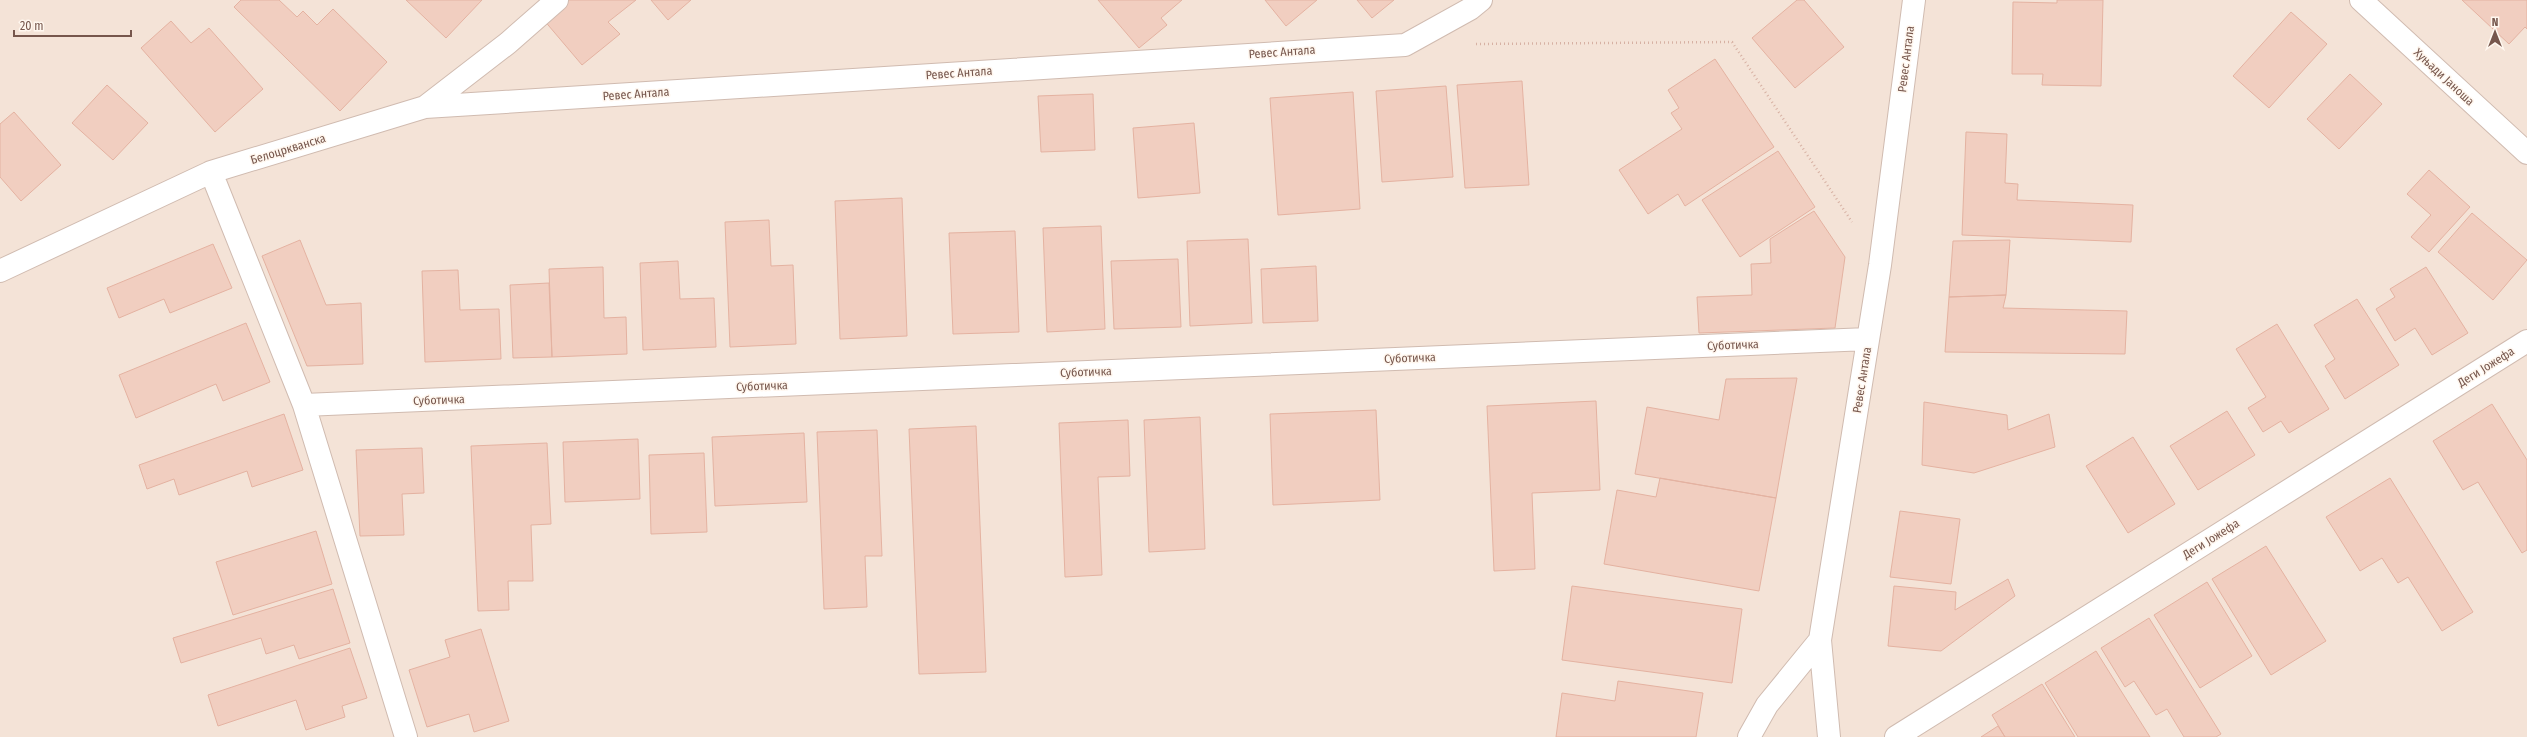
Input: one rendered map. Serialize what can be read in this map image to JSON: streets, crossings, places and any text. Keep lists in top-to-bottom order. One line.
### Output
{"streets":{"street":["Ревес Антала","Хуњади Јаноша","Белоцркванска","Суботичка","Деги Јожефа"]},"crossings":[["Ревес Антала","Белоцркванска"],["Ревес Антала","Суботичка"]],"scale_bar":"20 m","north":"top"}
